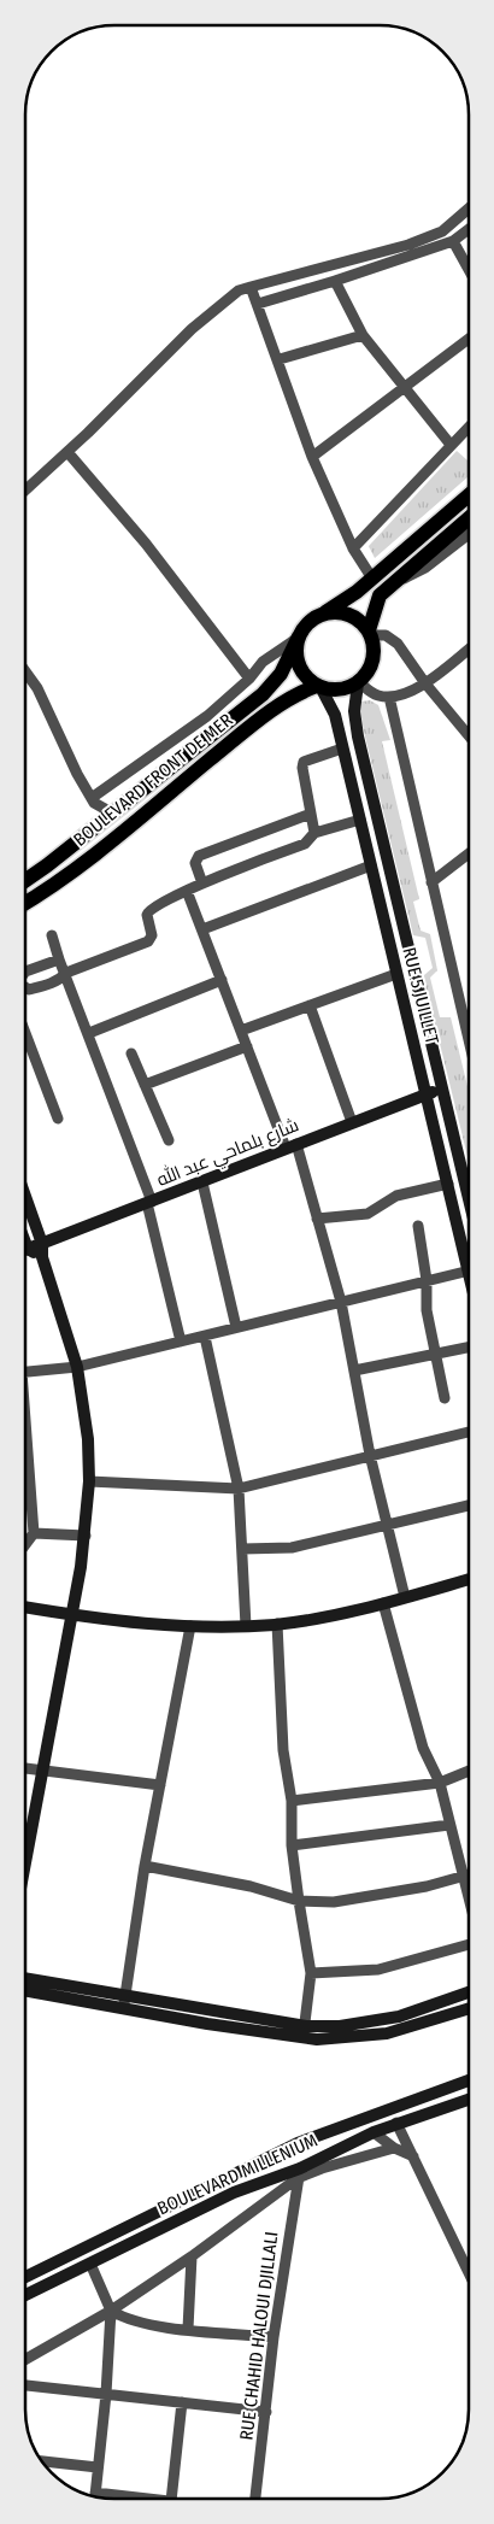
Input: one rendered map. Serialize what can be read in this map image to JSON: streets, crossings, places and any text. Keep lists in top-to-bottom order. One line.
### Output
{"streets":{"main road":["BOULEVARD FRONT DE MER","RUE 5 JUILLET","شارع بلماحي عبد الله","BOULEVARD MILLENIUM"],"street":["RUE CHAHID HALOUI DJILLALI"]},"crossings":[["BOULEVARD FRONT DE MER","RUE 5 JUILLET"],["RUE 5 JUILLET","شارع بلماحي عبد الله"],["BOULEVARD MILLENIUM","RUE CHAHID HALOUI DJILLALI"]]}
